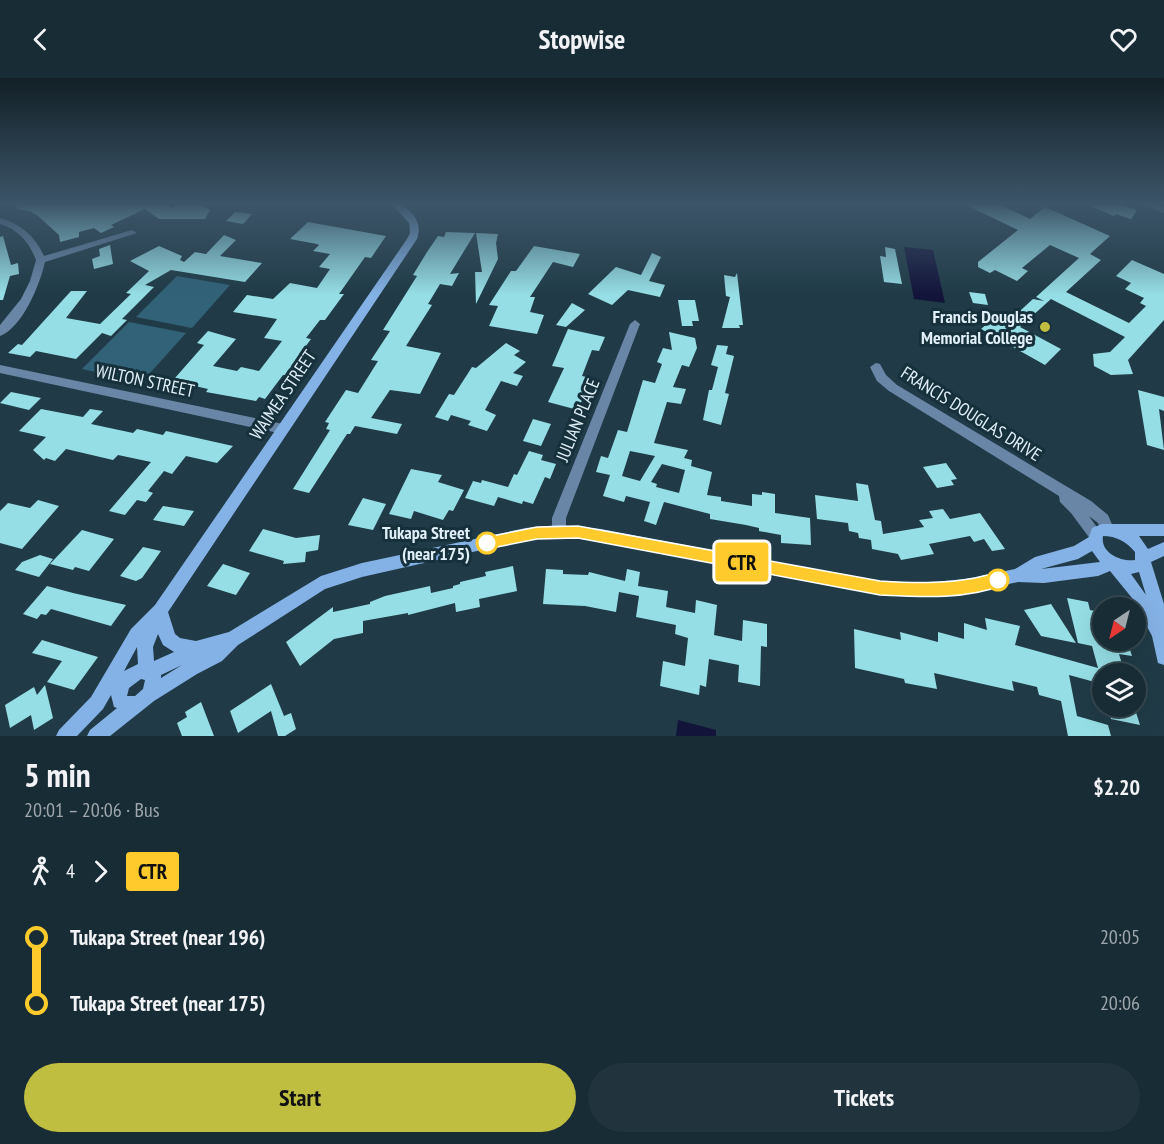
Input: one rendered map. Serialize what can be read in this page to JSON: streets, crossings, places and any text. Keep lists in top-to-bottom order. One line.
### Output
{"streets":{"main road":["WAIMEA STREET"],"street":["WILTON STREET","FRANCIS DOUGLAS DRIVE","JULIAN PLACE"]},"crossings":[["WILTON STREET","WAIMEA STREET"]],"places":["Francis Douglas Memorial College","Tukapa Street (near 175)"],"lines":["bus line CTR"],"north":"bottom left","page":{"header":"Stopwise","on_map":"CTR","heading":["5 min","20:01 – 20:06 · Bus","$2.20"],"legs":["4","CTR"],"list":[{"name":"Tukapa Street (near 196)","value":"20:05"},{"name":"Tukapa Street (near 175)","value":"20:06"}],"buttons":["Start","Tickets"]}}
